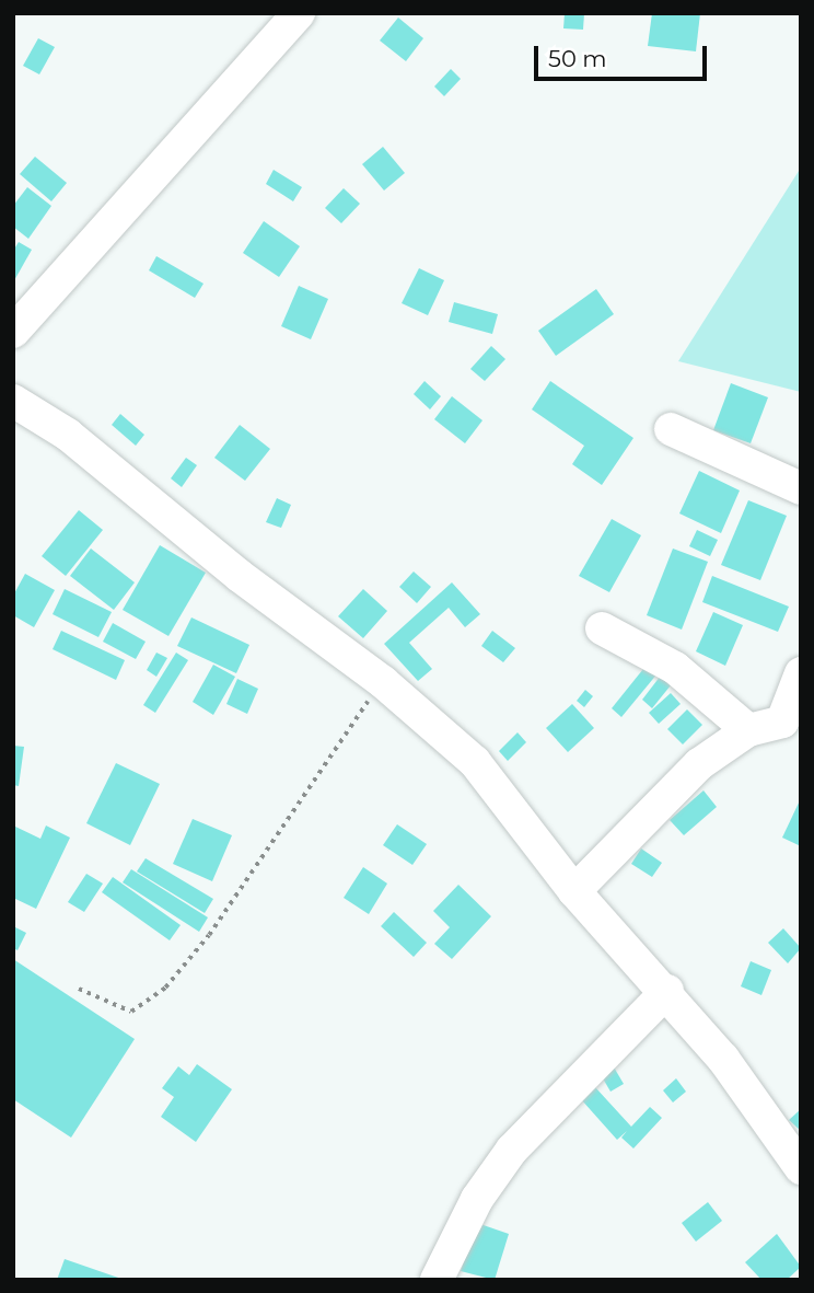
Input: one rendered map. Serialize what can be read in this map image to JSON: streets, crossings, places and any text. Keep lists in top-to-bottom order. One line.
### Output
{"scale_bar":"50 m"}
